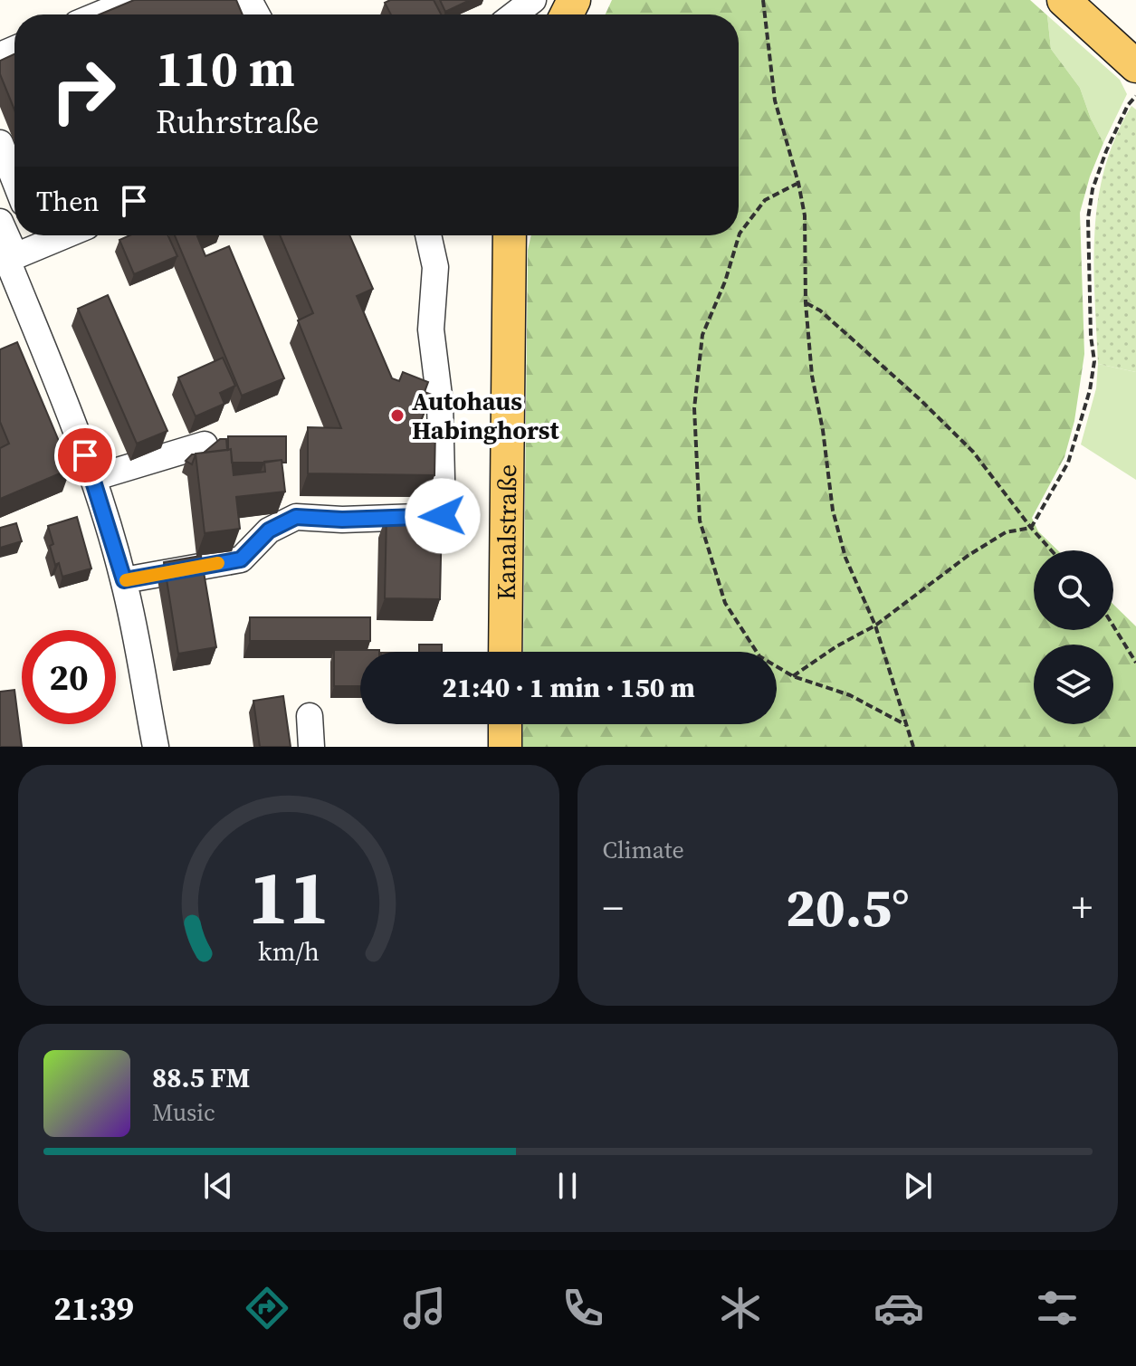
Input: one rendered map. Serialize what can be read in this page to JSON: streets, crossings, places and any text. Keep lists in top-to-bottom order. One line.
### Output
{"streets":{"main road":["Kanalstraße"]},"places":["Autohaus Habinghorst"],"page":{"turn":["110 m","Ruhrstraße"],"then":"Then","limit":"20","trip":"21:40 · 1 min · 150 m","tile":"Climate","heat":["−","20.5°","+"],"song":["88.5 FM","Music"],"tabs":"21:39","gauge":["11","km/h"]}}
